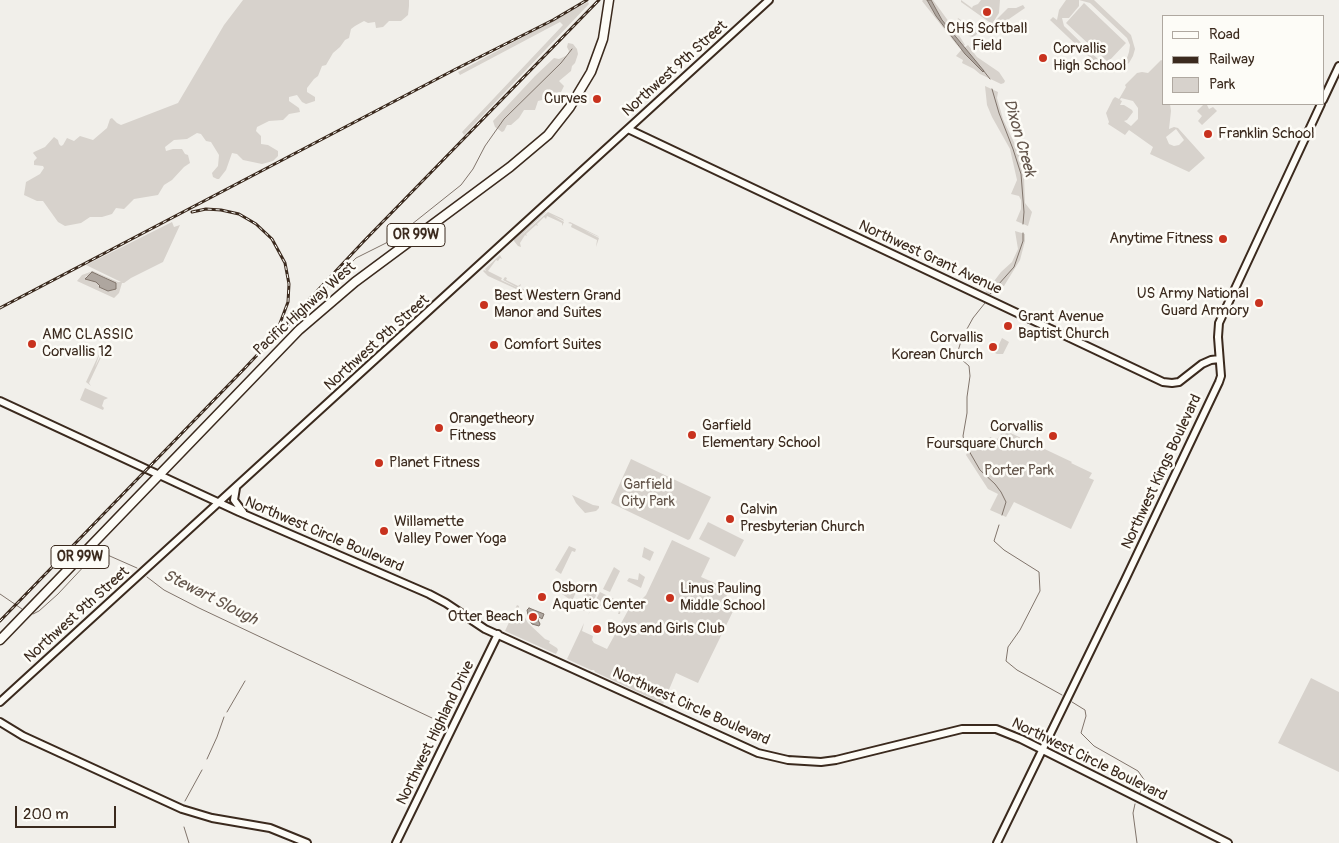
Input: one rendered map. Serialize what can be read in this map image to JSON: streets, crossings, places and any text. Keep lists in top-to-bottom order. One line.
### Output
{"streets":{"highway":["OR 99W","Pacific Highway West"],"main road":["Northwest 9th Street","Northwest Grant Avenue","Northwest Kings Boulevard","Northwest Circle Boulevard","Northwest Highland Drive"]},"crossings":[["Northwest 9th Street","Northwest Grant Avenue"],["Northwest 9th Street","Northwest Circle Boulevard"],["Northwest Grant Avenue","Northwest Kings Boulevard"],["Pacific Highway West","Northwest Circle Boulevard"],["Northwest Kings Boulevard","Northwest Circle Boulevard"],["Northwest Circle Boulevard","Northwest Highland Drive"]],"water":["Dixon Creek","Stewart Slough"],"parks":["Porter Park","Garfield City Park"],"places":["CHS Softball Field","Corvallis High School","Curves","Franklin School","Anytime Fitness","US Army National Guard Armory","Best Western Grand Manor and Suites","Grant Avenue Baptist Church","AMC CLASSIC Corvallis 12","Comfort Suites","Corvallis Korean Church","Orangetheory Fitness","Garfield Elementary School","Corvallis Foursquare Church","Planet Fitness","Calvin Presbyterian Church","Willamette Valley Power Yoga","Osborn Aquatic Center","Linus Pauling Middle School","Otter Beach","Boys and Girls Club"],"legend":["Road","Railway","Park"],"scale_bar":"200 m"}
